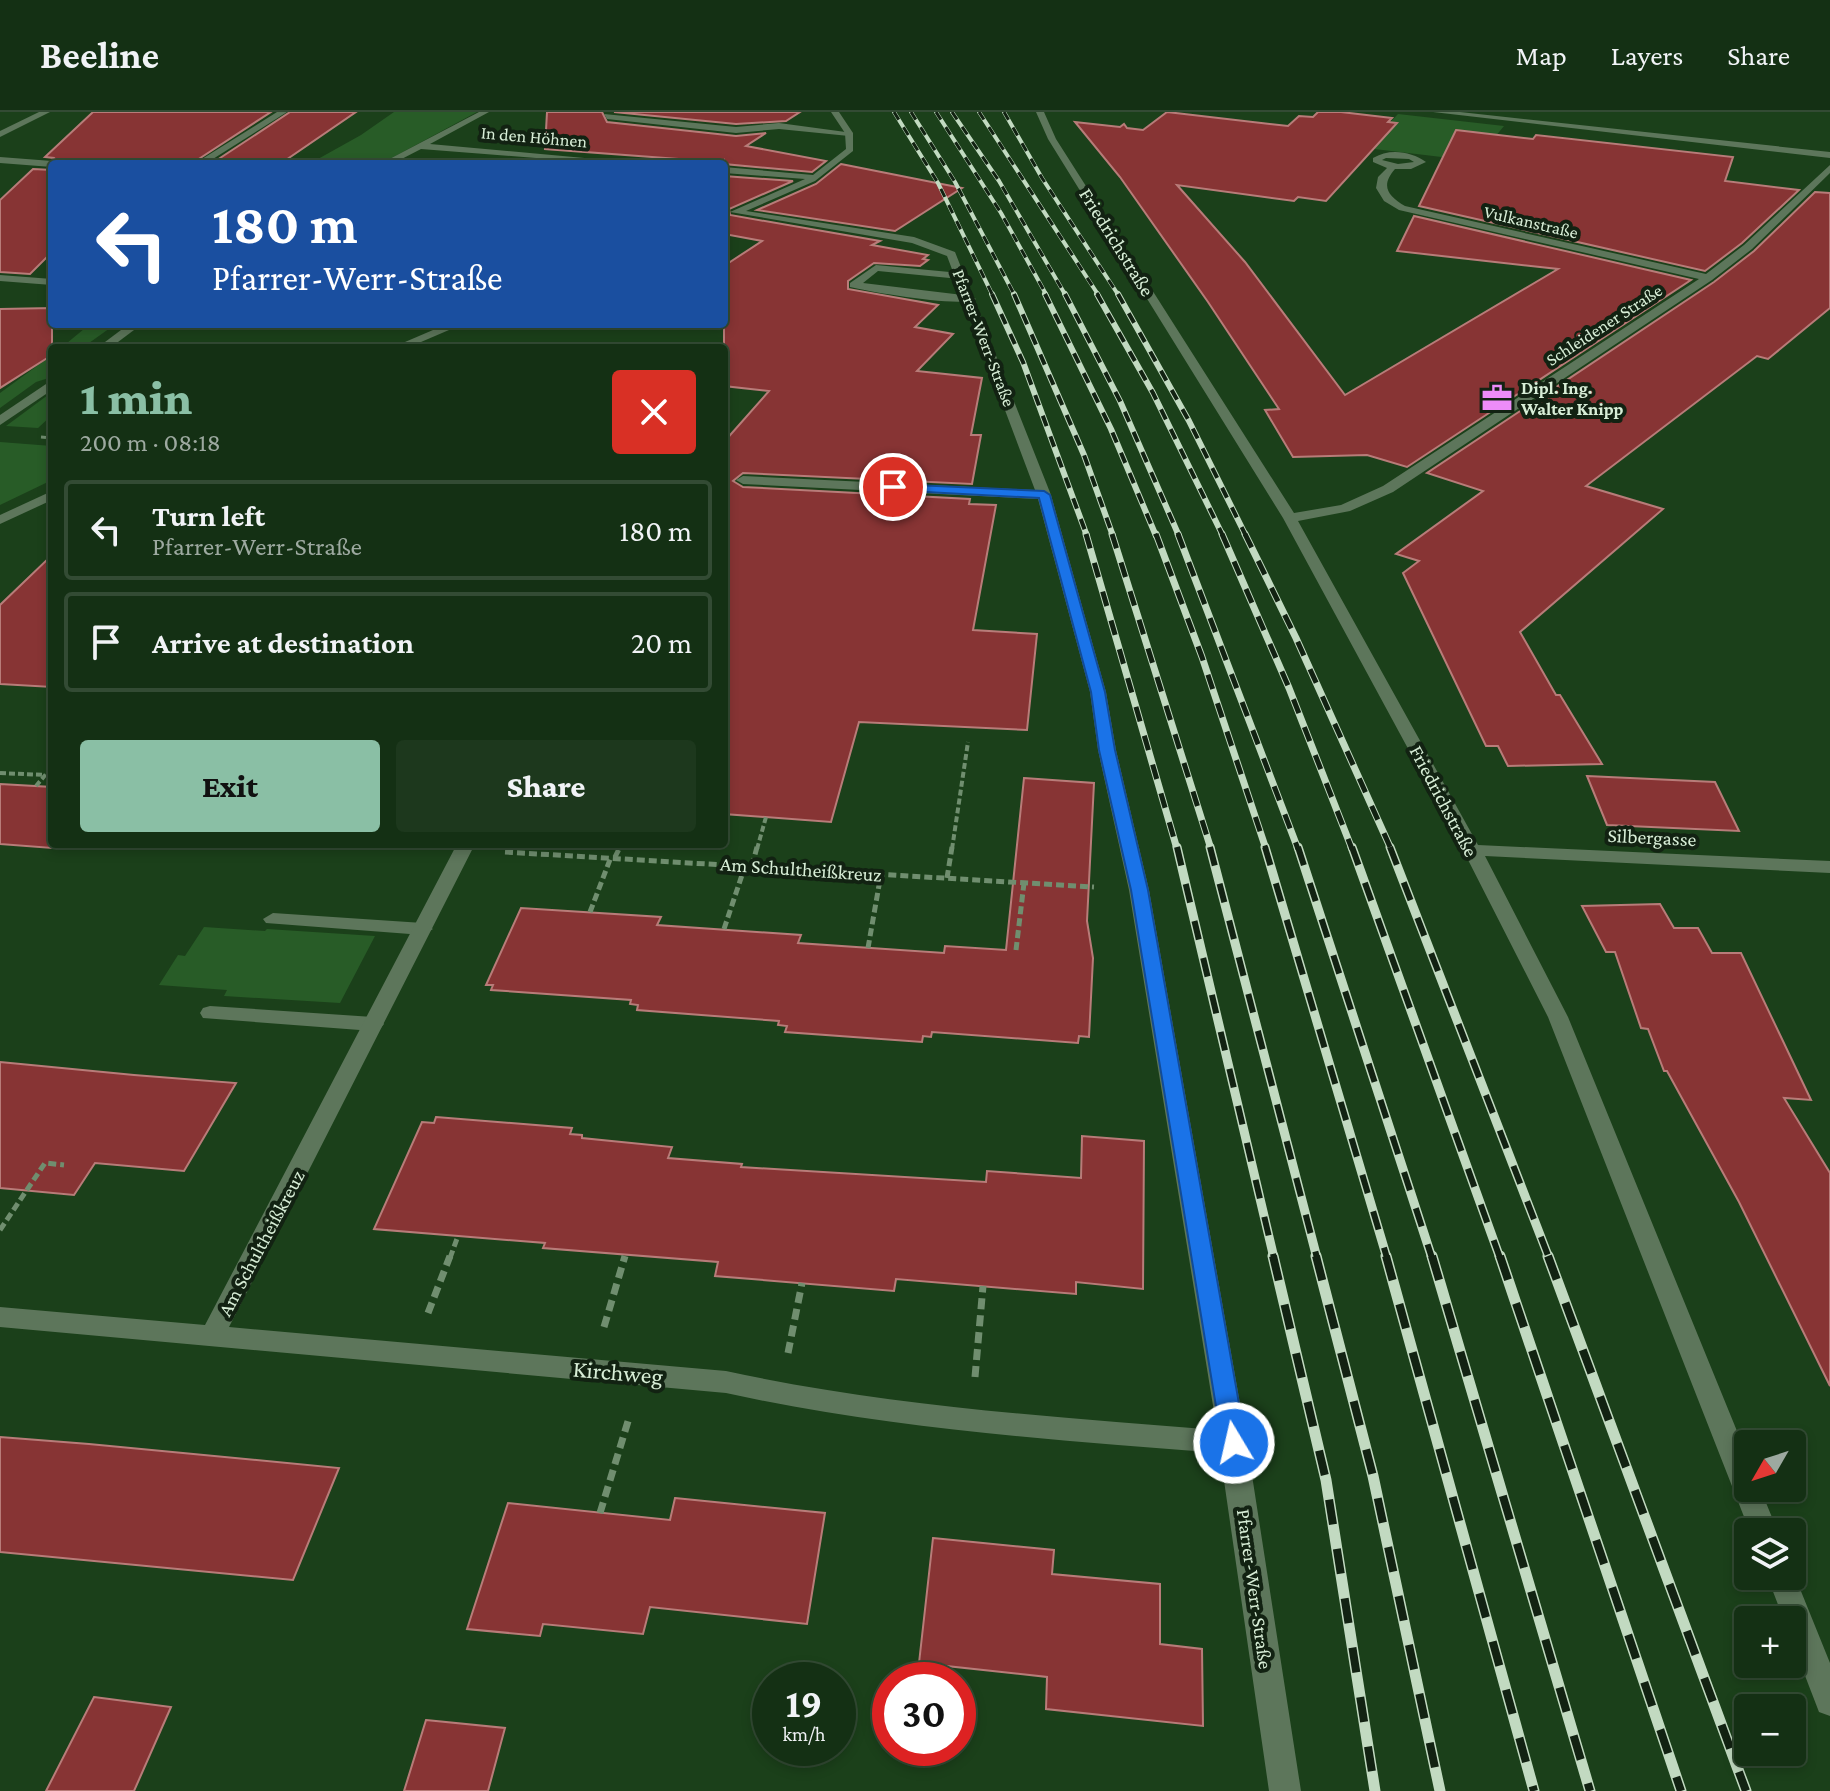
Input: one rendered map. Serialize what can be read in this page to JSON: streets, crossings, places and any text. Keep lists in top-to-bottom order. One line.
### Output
{"streets":{"street":["In den Höhnen","Vulkanstraße","Friedrichstraße","Schleidener Straße","Pfarrer-Werr-Straße","Silbergasse","Am Schultheißkreuz","Kirchweg"]},"crossings":[["Vulkanstraße","Schleidener Straße"],["Friedrichstraße","Schleidener Straße"],["Friedrichstraße","Silbergasse"],["Pfarrer-Werr-Straße","Am Schultheißkreuz"],["Pfarrer-Werr-Straße","Kirchweg"],["Am Schultheißkreuz","Kirchweg"]],"places":{"office":["Dipl. Ing. Walter Knipp"]},"north":"bottom left","page":{"header":"Beeline","nav":["Map","Layers","Share"],"turn":["180 m","Pfarrer-Werr-Straße"],"heading":["1 min","200 m · 08:18"],"list":[{"name":"Turn left","note":"Pfarrer-Werr-Straße","value":"180 m"},{"name":"Arrive at destination","value":"20 m"}],"buttons":["Exit","Share"],"map_buttons":["+","−"],"speed":"19 km/h","limit":"30"}}
